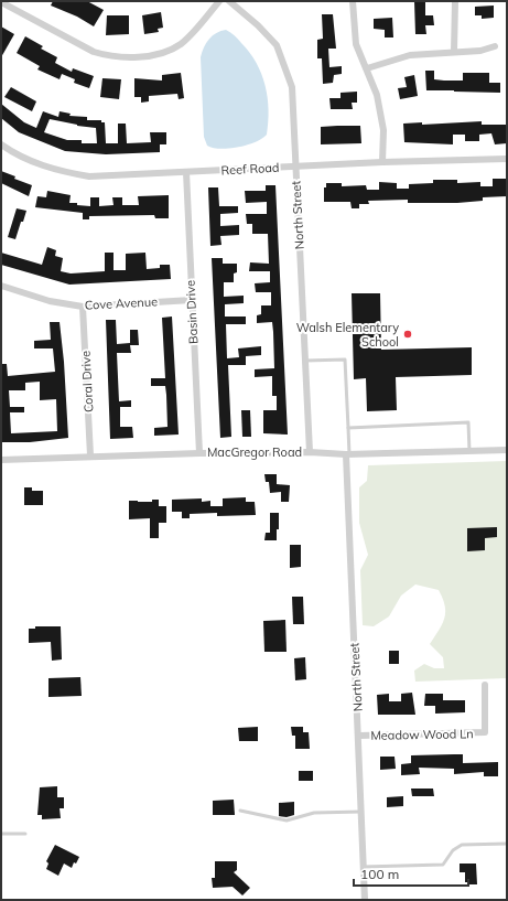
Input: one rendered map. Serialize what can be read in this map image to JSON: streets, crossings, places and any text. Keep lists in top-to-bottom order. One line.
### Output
{"streets":{"street":["Reef Road","North Street","Cove Avenue","Basin Drive","Coral Drive","MacGregor Road","Meadow Wood Ln"]},"crossings":[["Reef Road","North Street"],["Reef Road","Basin Drive"],["North Street","MacGregor Road"],["North Street","Meadow Wood Ln"],["Cove Avenue","Basin Drive"],["Cove Avenue","Coral Drive"],["Basin Drive","MacGregor Road"],["Coral Drive","MacGregor Road"]],"places":["Walsh Elementary School"],"scale_bar":"100 m"}
